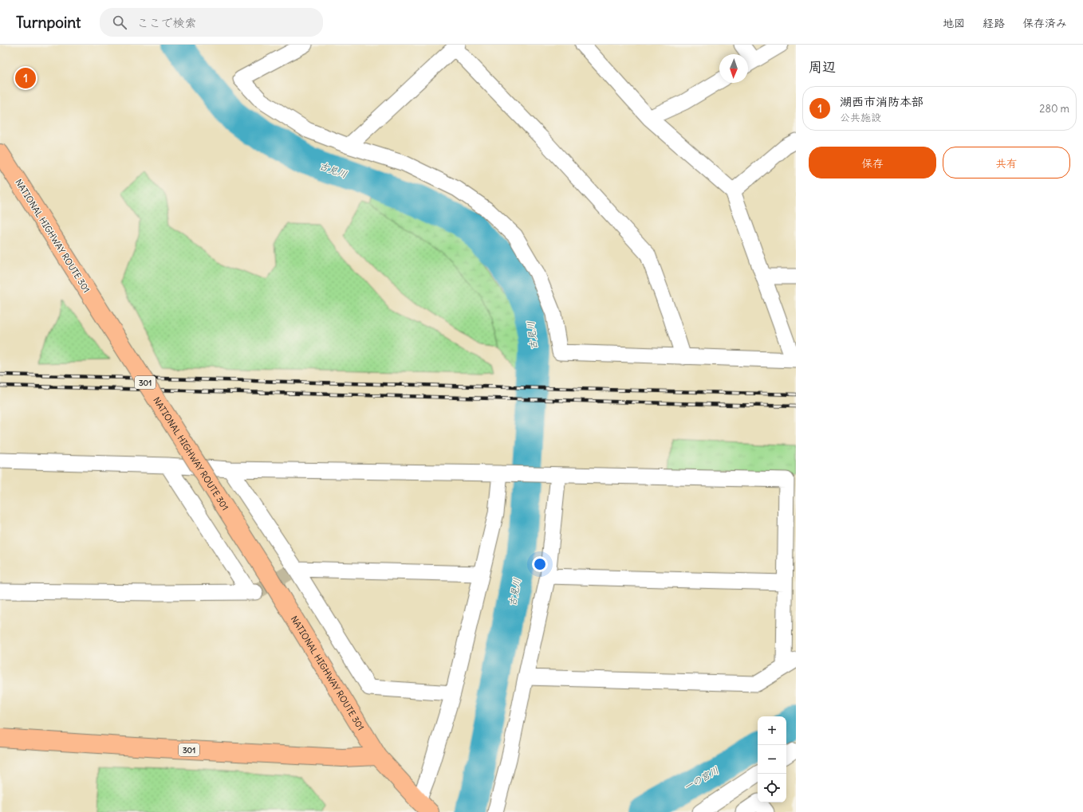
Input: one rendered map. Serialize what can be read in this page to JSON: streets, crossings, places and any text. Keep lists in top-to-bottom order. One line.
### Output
{"streets":{"highway":["NATIONAL HIGHWAY ROUTE 301","301"]},"crossings":[["NATIONAL HIGHWAY ROUTE 301","301"]],"water":["古見川","一の宮川"],"north":"bottom","page":{"header":"Turnpoint","search":"ここで検索","nav":["地図","経路","保存済み"],"heading":"周辺","pins":"1","list":[{"mark":"1","name":"湖西市消防本部","note":"公共施設","value":"280 m"}],"buttons":["保存","共有"],"map_buttons":["+","−"]}}
